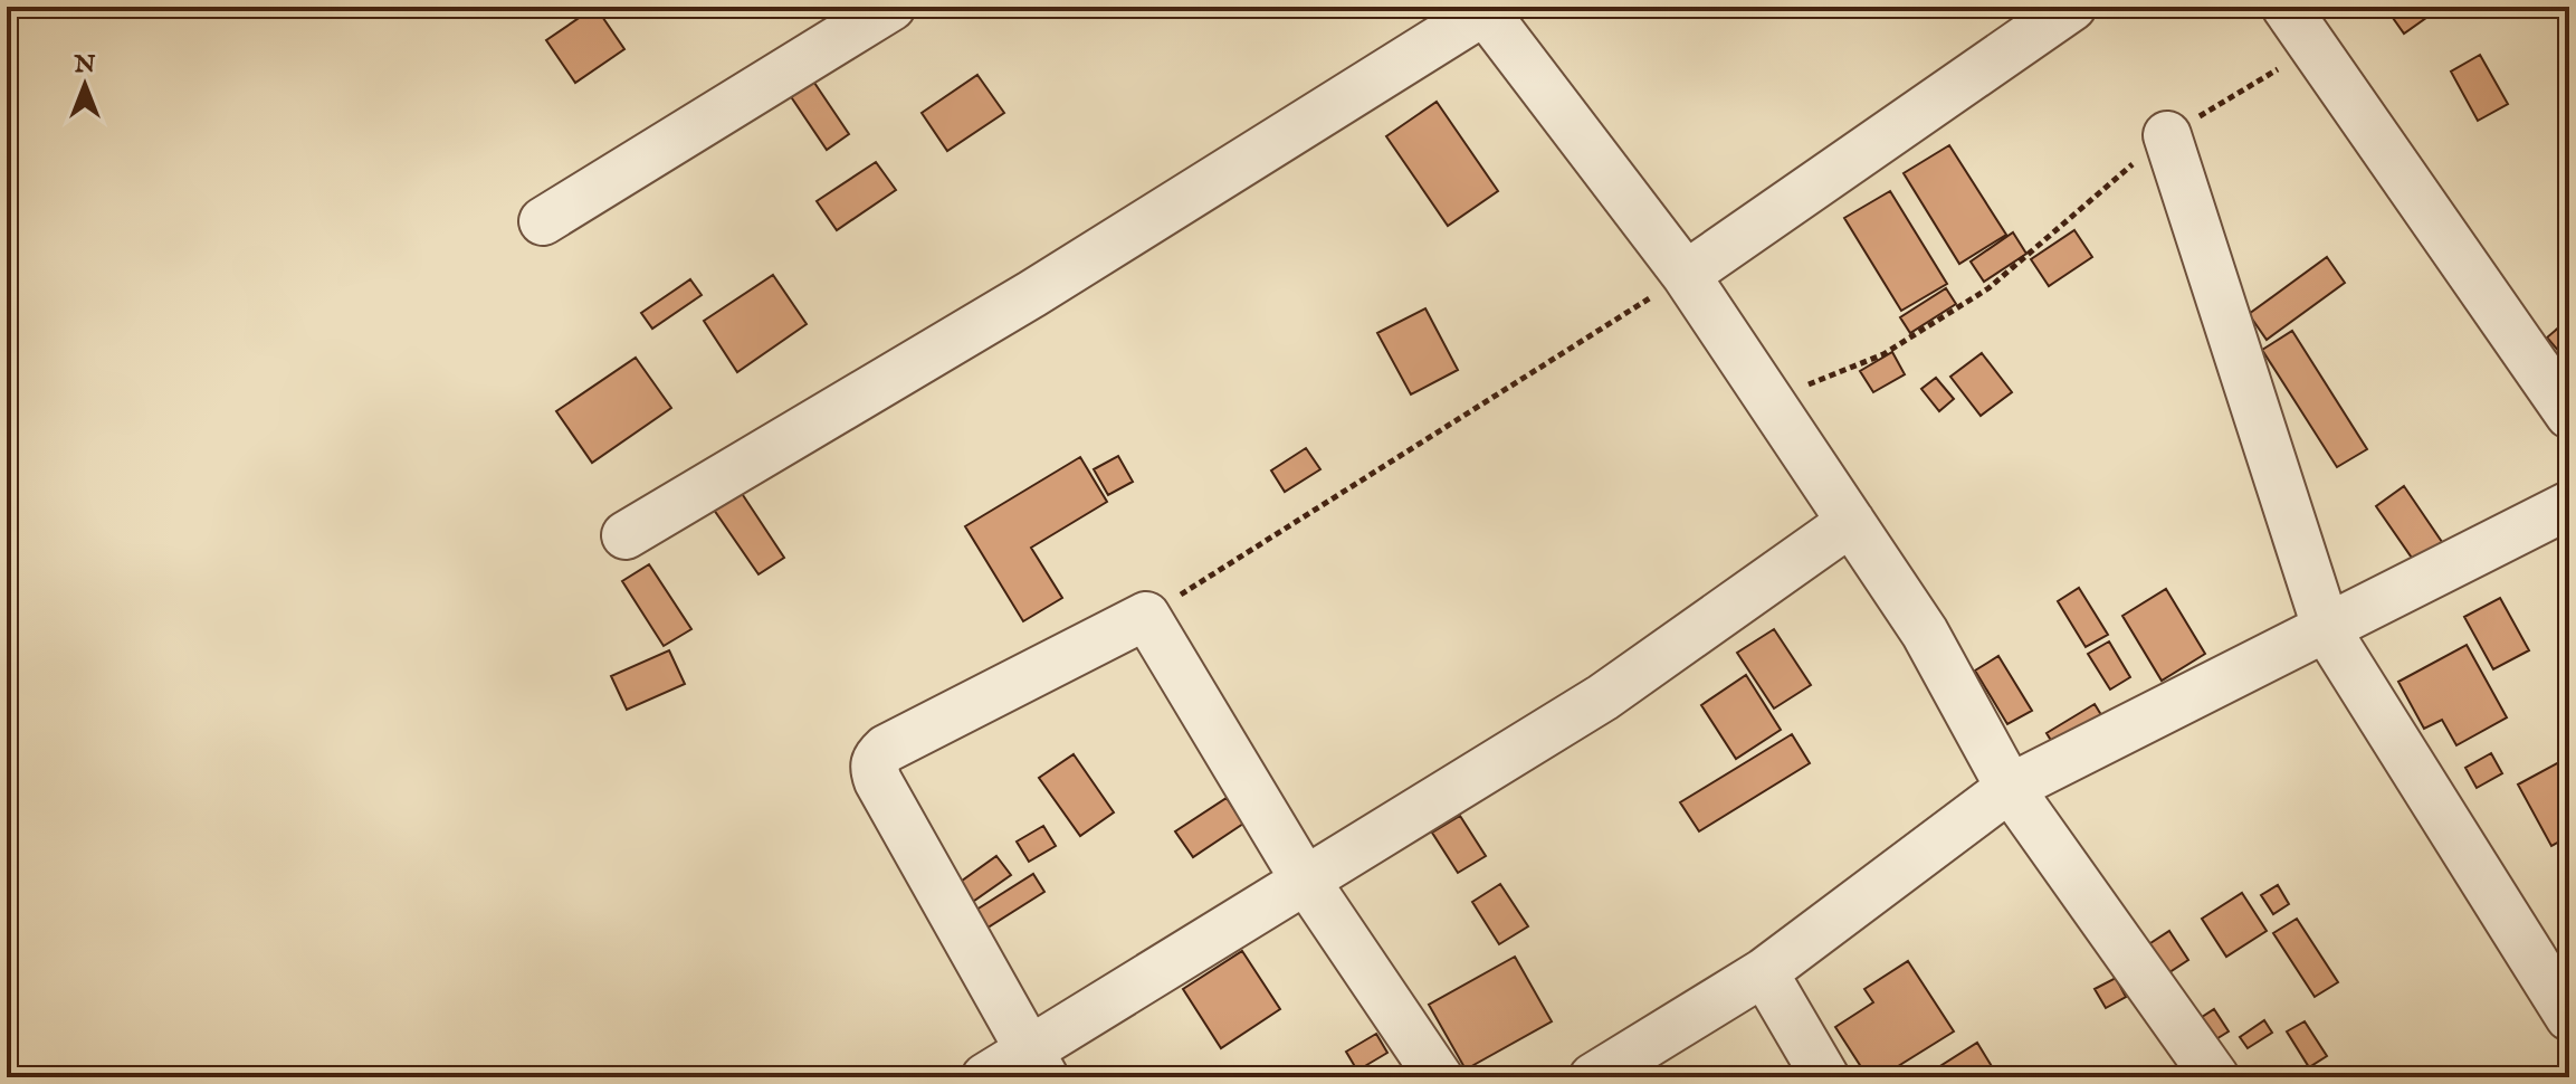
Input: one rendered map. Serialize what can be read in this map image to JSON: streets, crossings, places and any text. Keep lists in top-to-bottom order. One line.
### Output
{"north":"top"}
